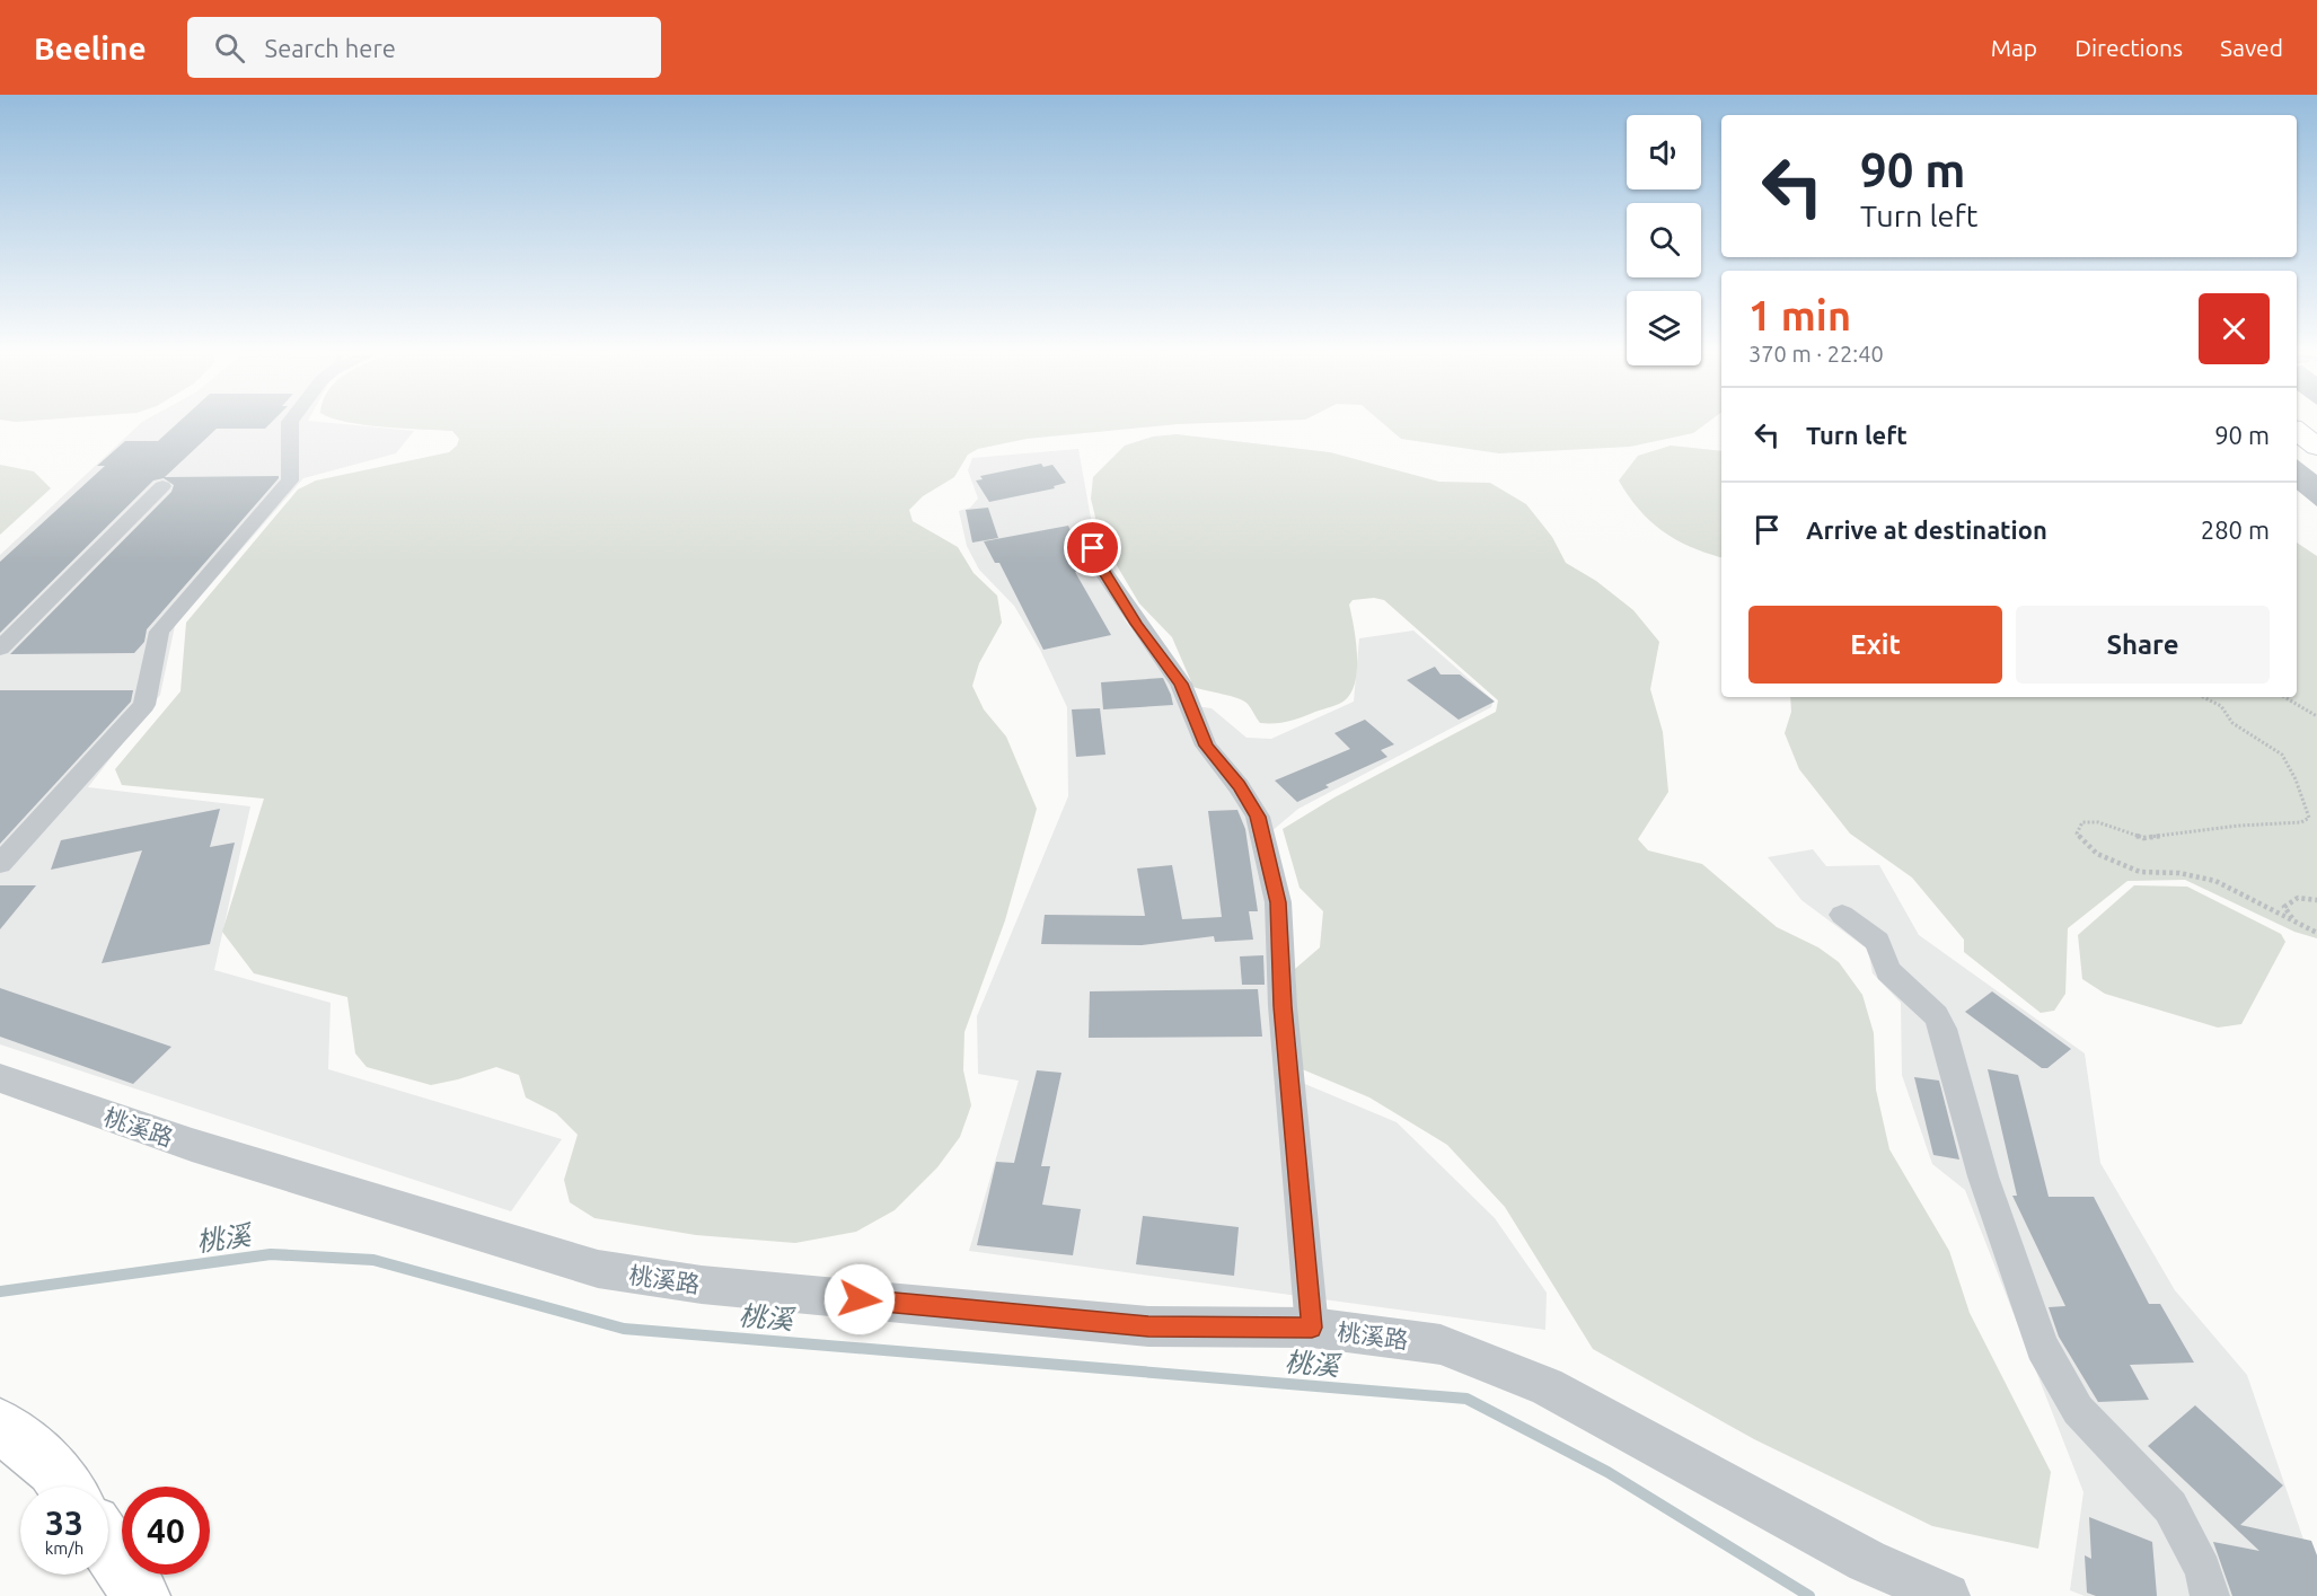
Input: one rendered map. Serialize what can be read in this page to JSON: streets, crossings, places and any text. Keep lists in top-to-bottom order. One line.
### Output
{"streets":{"street":["桃溪路"]},"water":["桃溪"],"page":{"header":"Beeline","search":"Search here","nav":["Map","Directions","Saved"],"turn":["90 m","Turn left"],"heading":["1 min","370 m · 22:40"],"list":[{"name":"Turn left","value":"90 m"},{"name":"Arrive at destination","value":"280 m"}],"buttons":["Exit","Share"],"speed":"33 km/h","limit":"40"}}
